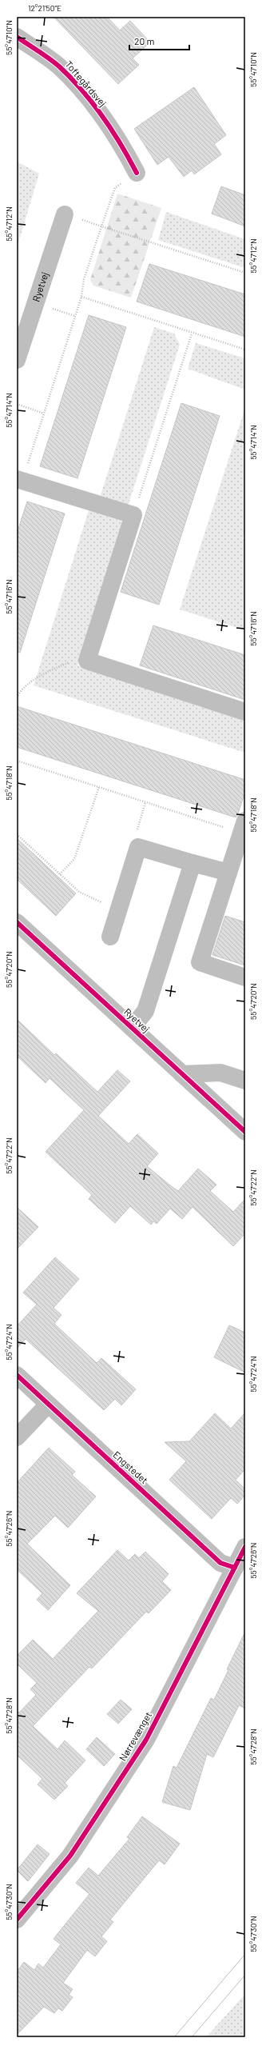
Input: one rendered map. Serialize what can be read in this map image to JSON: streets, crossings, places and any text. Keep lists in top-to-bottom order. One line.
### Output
{"streets":{"street":["Toftegårdsvej","Ryetvej","Engstedet","Nørrevænget"]},"crossings":[["Engstedet","Nørrevænget"]],"scale_bar":"20 m","coordinates":["12°21'50\"E","55°47'10\"N","55°47'12\"N","55°47'14\"N","55°47'16\"N","55°47'18\"N","55°47'20\"N","55°47'22\"N","55°47'24\"N","55°47'26\"N","55°47'28\"N","55°47'30\"N"]}
